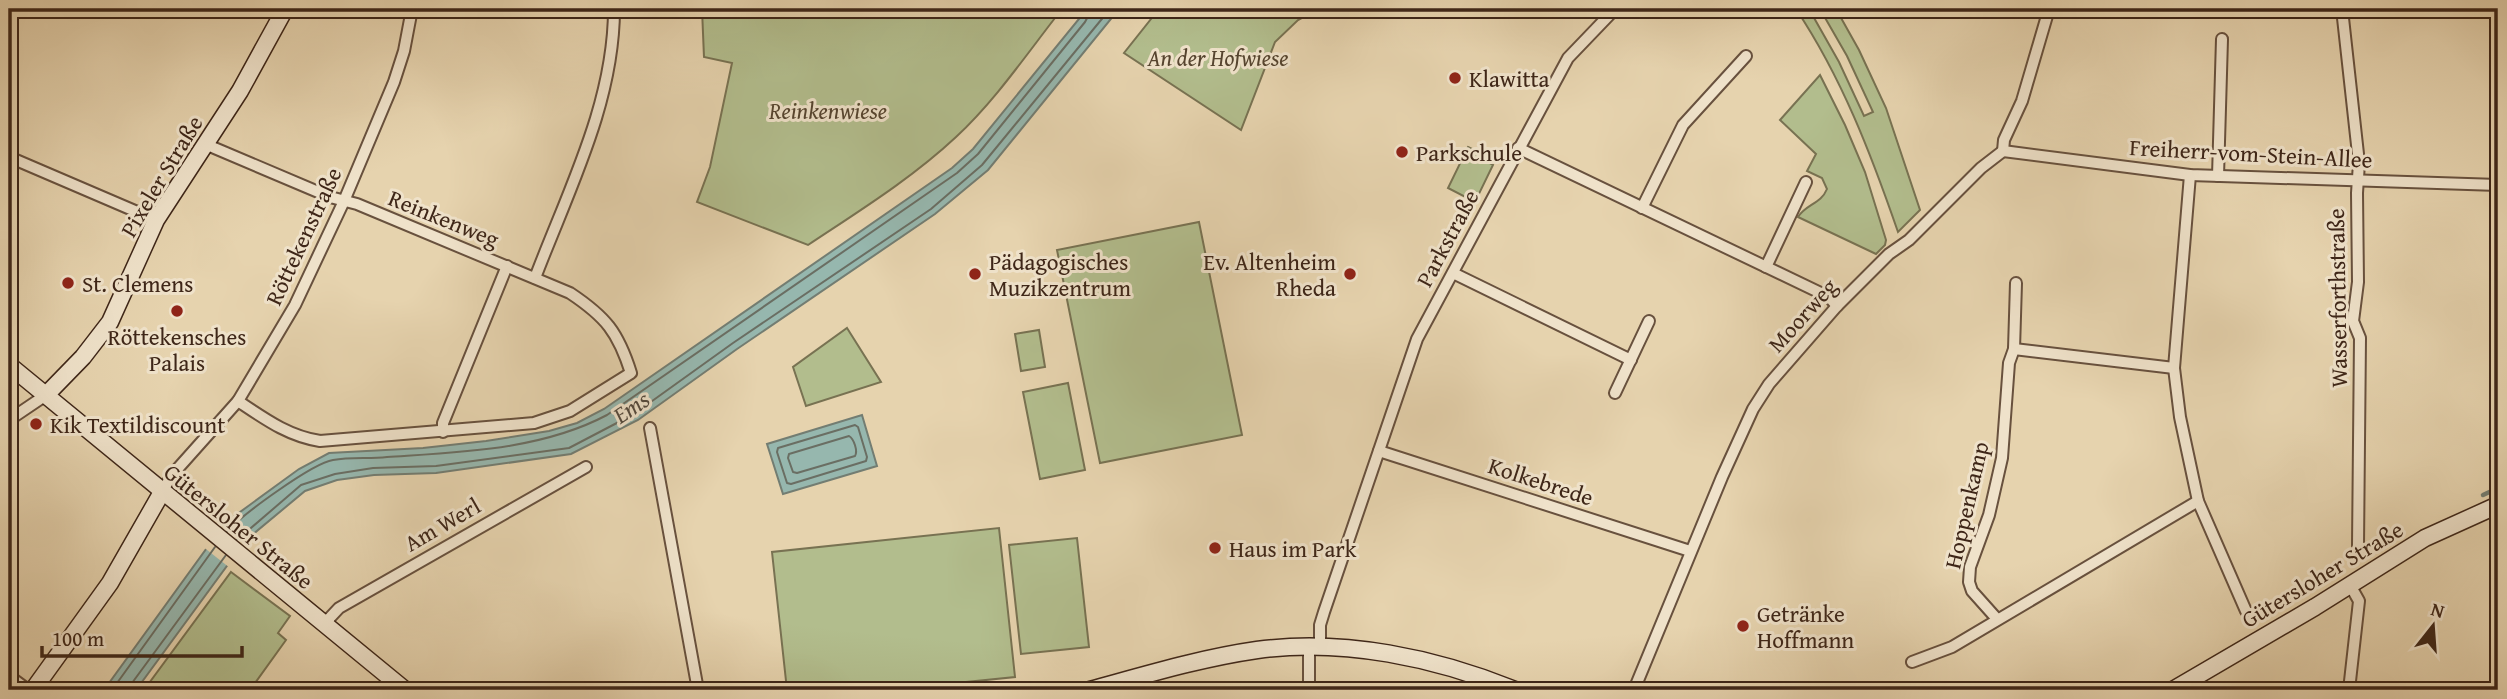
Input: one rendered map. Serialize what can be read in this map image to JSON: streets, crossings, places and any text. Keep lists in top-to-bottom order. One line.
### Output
{"streets":{"main road":["Pixeler Straße","Gütersloher Straße"],"street":["Freiherr-vom-Stein-Allee","Reinkenweg","Röttekenstraße","Parkstraße","Wasserforthstraße","Moorweg","Kolkebrede","Hoppenkamp","Am Werl"]},"crossings":[["Freiherr-vom-Stein-Allee","Wasserforthstraße"],["Freiherr-vom-Stein-Allee","Moorweg"],["Pixeler Straße","Reinkenweg"],["Pixeler Straße","Gütersloher Straße"],["Reinkenweg","Röttekenstraße"],["Röttekenstraße","Gütersloher Straße"],["Parkstraße","Kolkebrede"],["Moorweg","Kolkebrede"],["Am Werl","Gütersloher Straße"]],"water":["Ems"],"parks":["An der Hofwiese","Reinkenwiese"],"places":["Klawitta","Parkschule","Pädagogisches Muzikzentrum","Ev. Altenheim Rheda","St. Clemens","Röttekensches Palais","Kik Textildiscount","Haus im Park","Getränke Hoffmann"],"scale_bar":"100 m","north":"top"}
